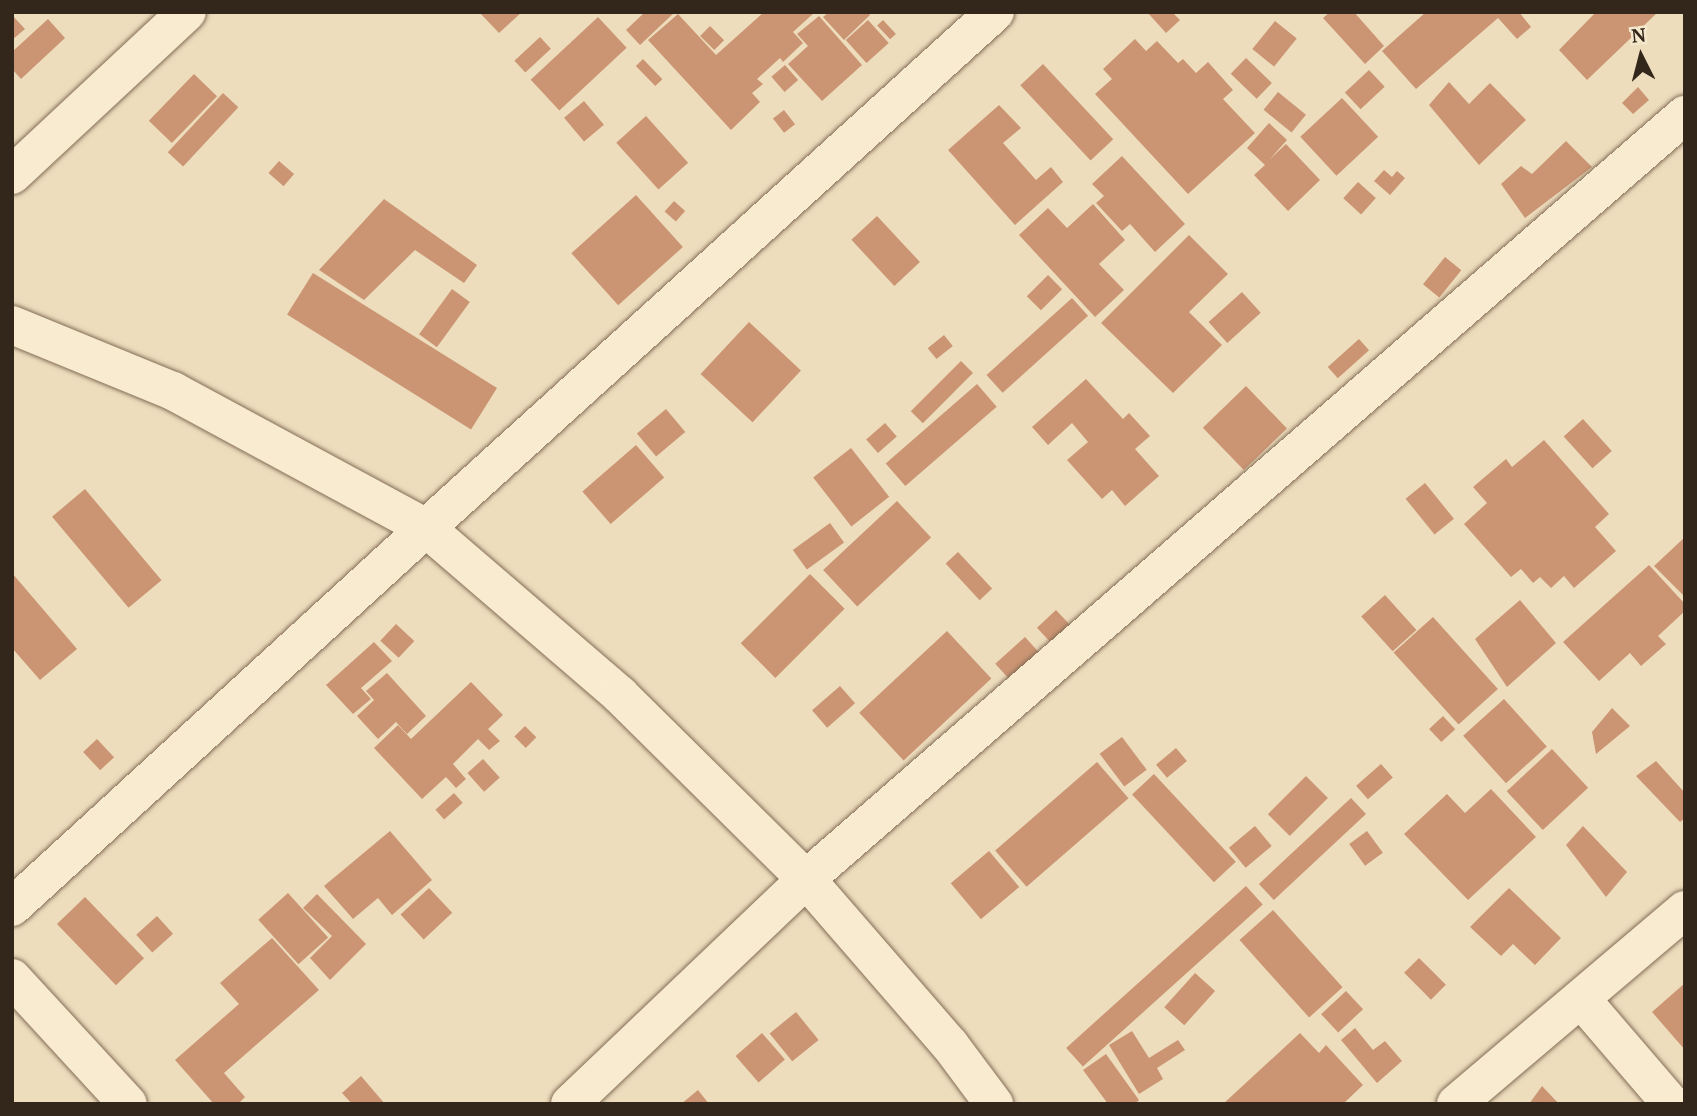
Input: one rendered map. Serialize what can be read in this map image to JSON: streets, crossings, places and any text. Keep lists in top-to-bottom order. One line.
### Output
{"north":"top"}
